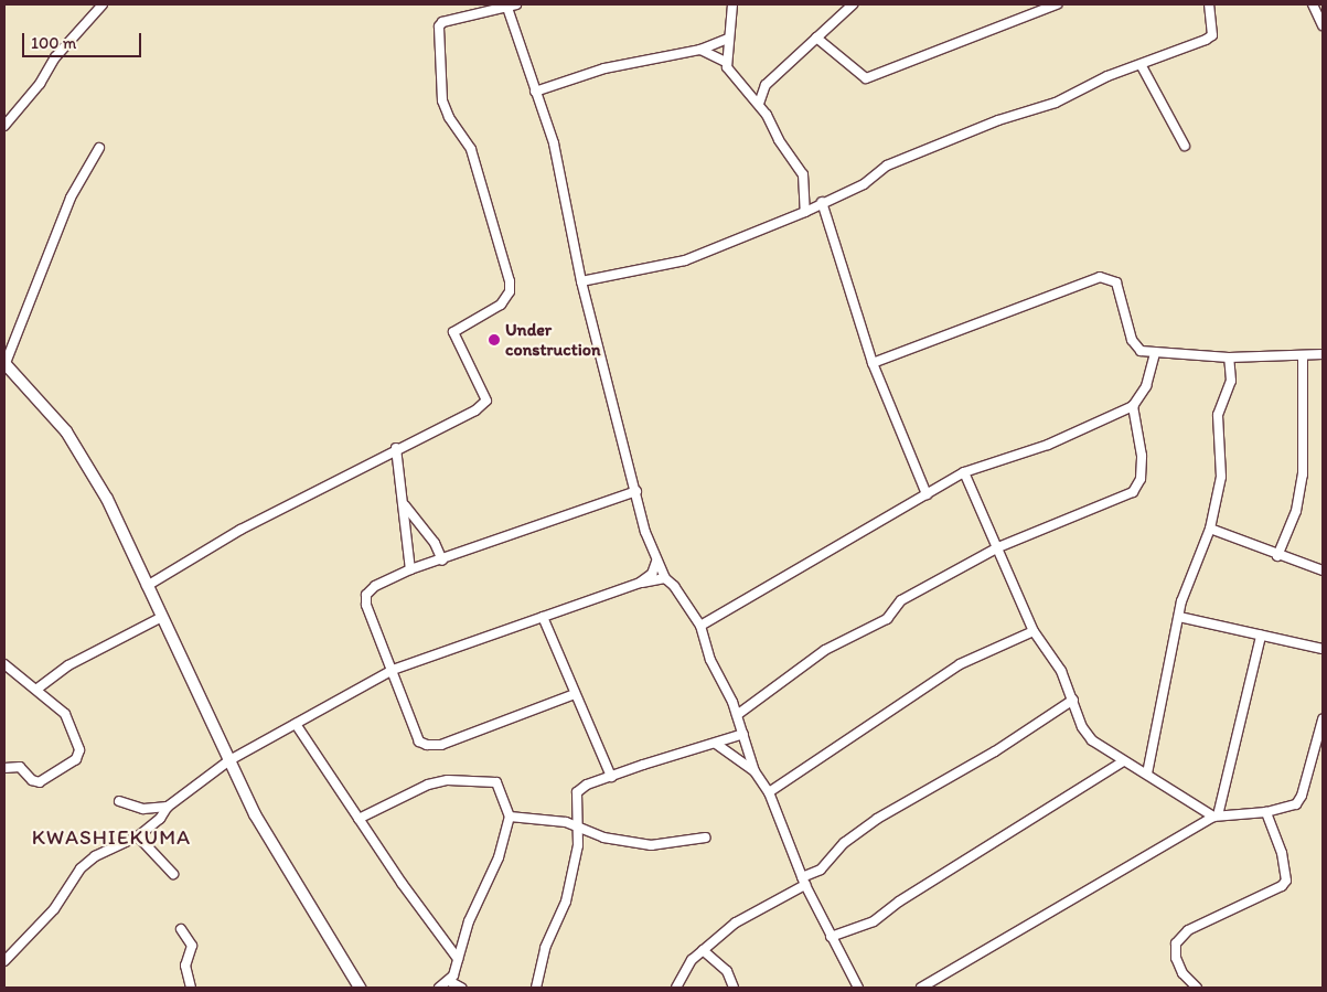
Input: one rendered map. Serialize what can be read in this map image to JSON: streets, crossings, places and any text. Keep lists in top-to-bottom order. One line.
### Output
{"districts":["KWASHIEKUMA"],"places":["Under construction"],"scale_bar":"100 m"}
